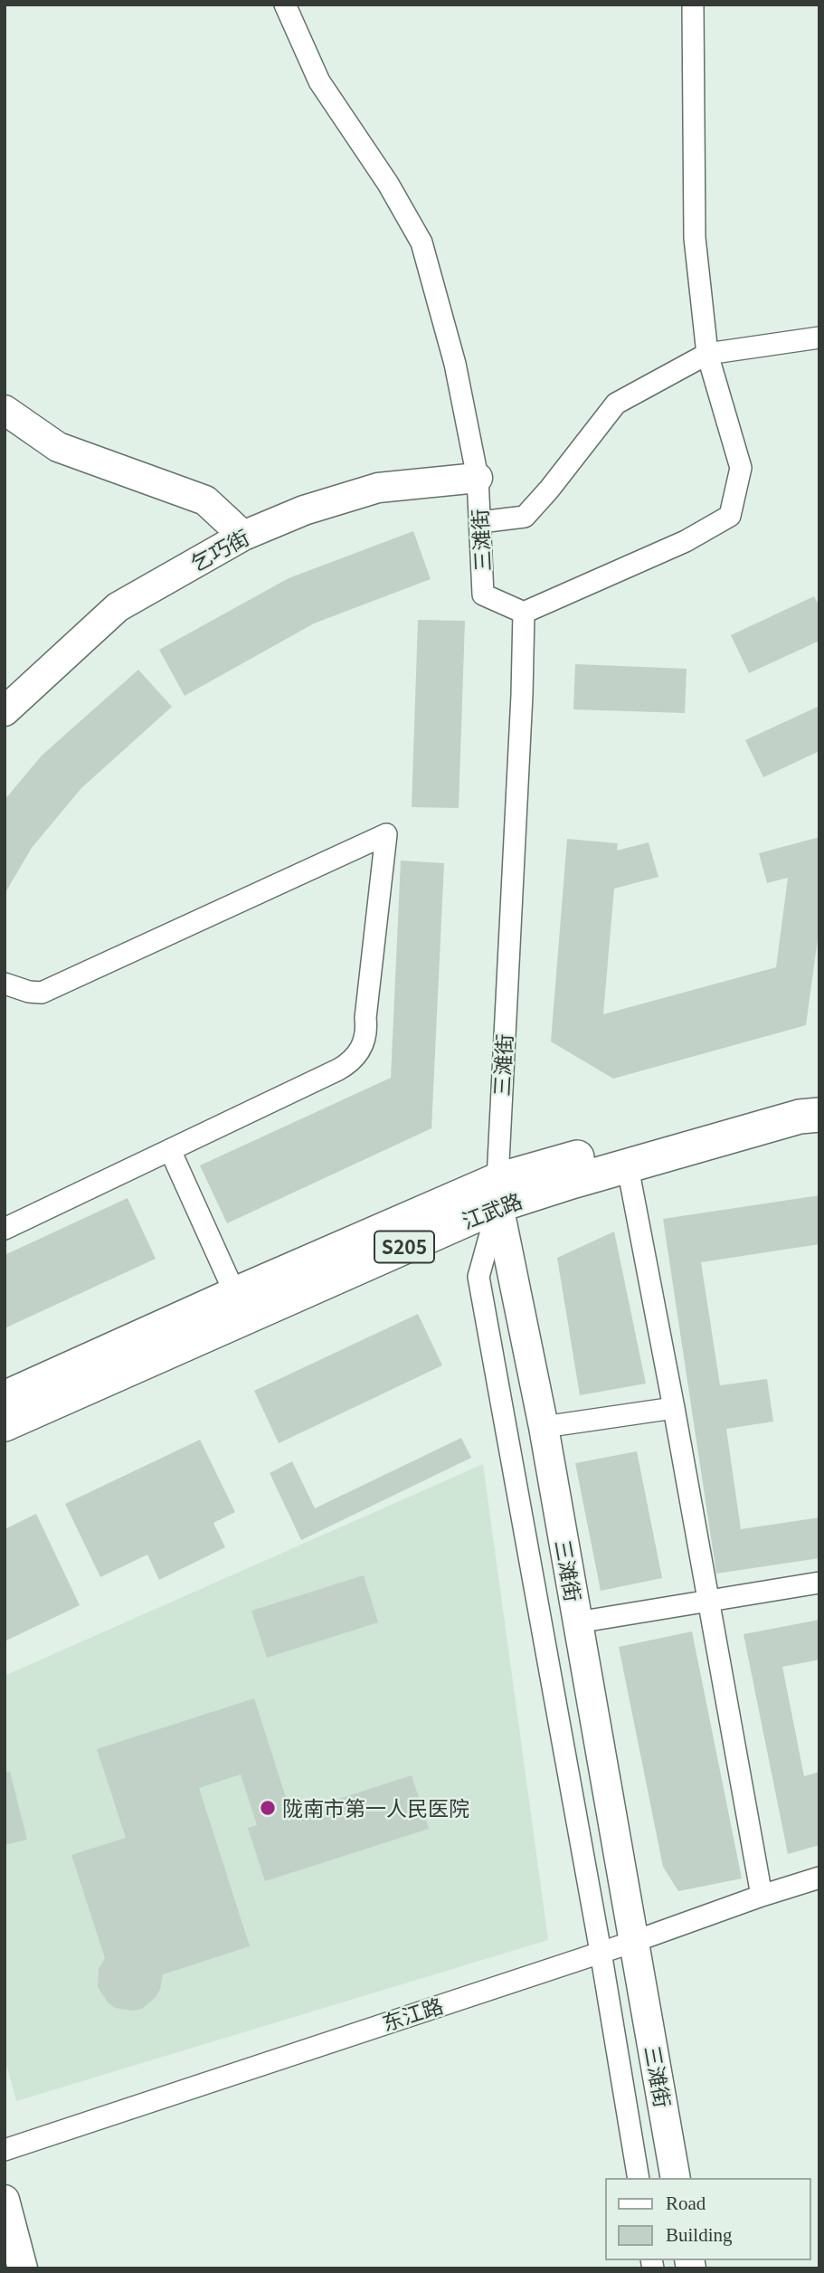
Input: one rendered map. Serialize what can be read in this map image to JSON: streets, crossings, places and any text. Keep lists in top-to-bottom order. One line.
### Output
{"streets":{"main road":["江武路","S205"],"street":["三滩街","乞巧街","东江路"]},"crossings":[["三滩街","乞巧街"],["三滩街","江武路"],["三滩街","东江路"]],"places":["陇南市第一人民医院"],"legend":["Road","Building"]}
